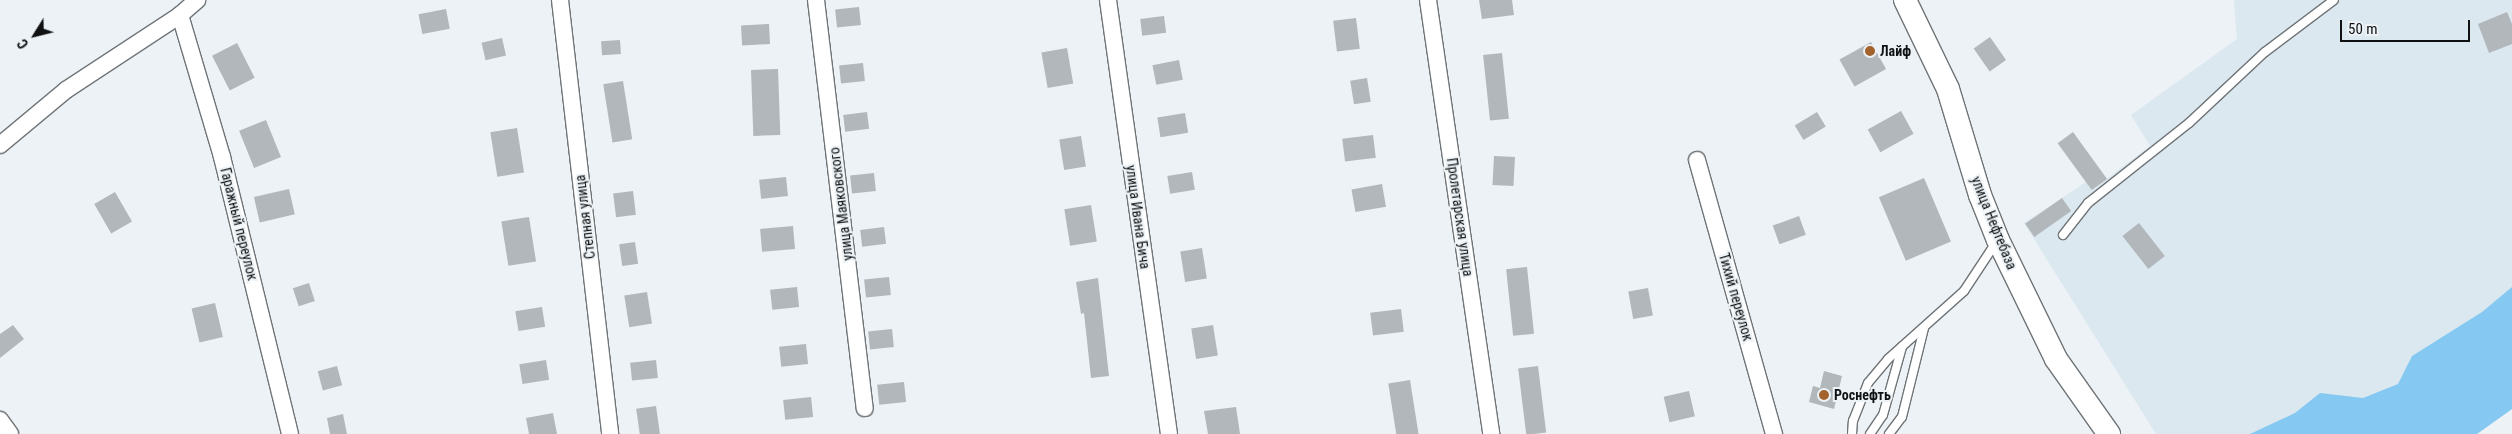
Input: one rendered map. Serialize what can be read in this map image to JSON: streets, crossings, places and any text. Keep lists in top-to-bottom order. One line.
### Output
{"streets":{"main road":["улица Нефтебаза"],"street":["улица Маяковского","Степная улица","улица Ивана Бича","Пролетарская улица","Гаражный переулок","Тихий переулок"]},"places":["Лайф","Роснефть"],"scale_bar":"50 m","north":"bottom left"}
